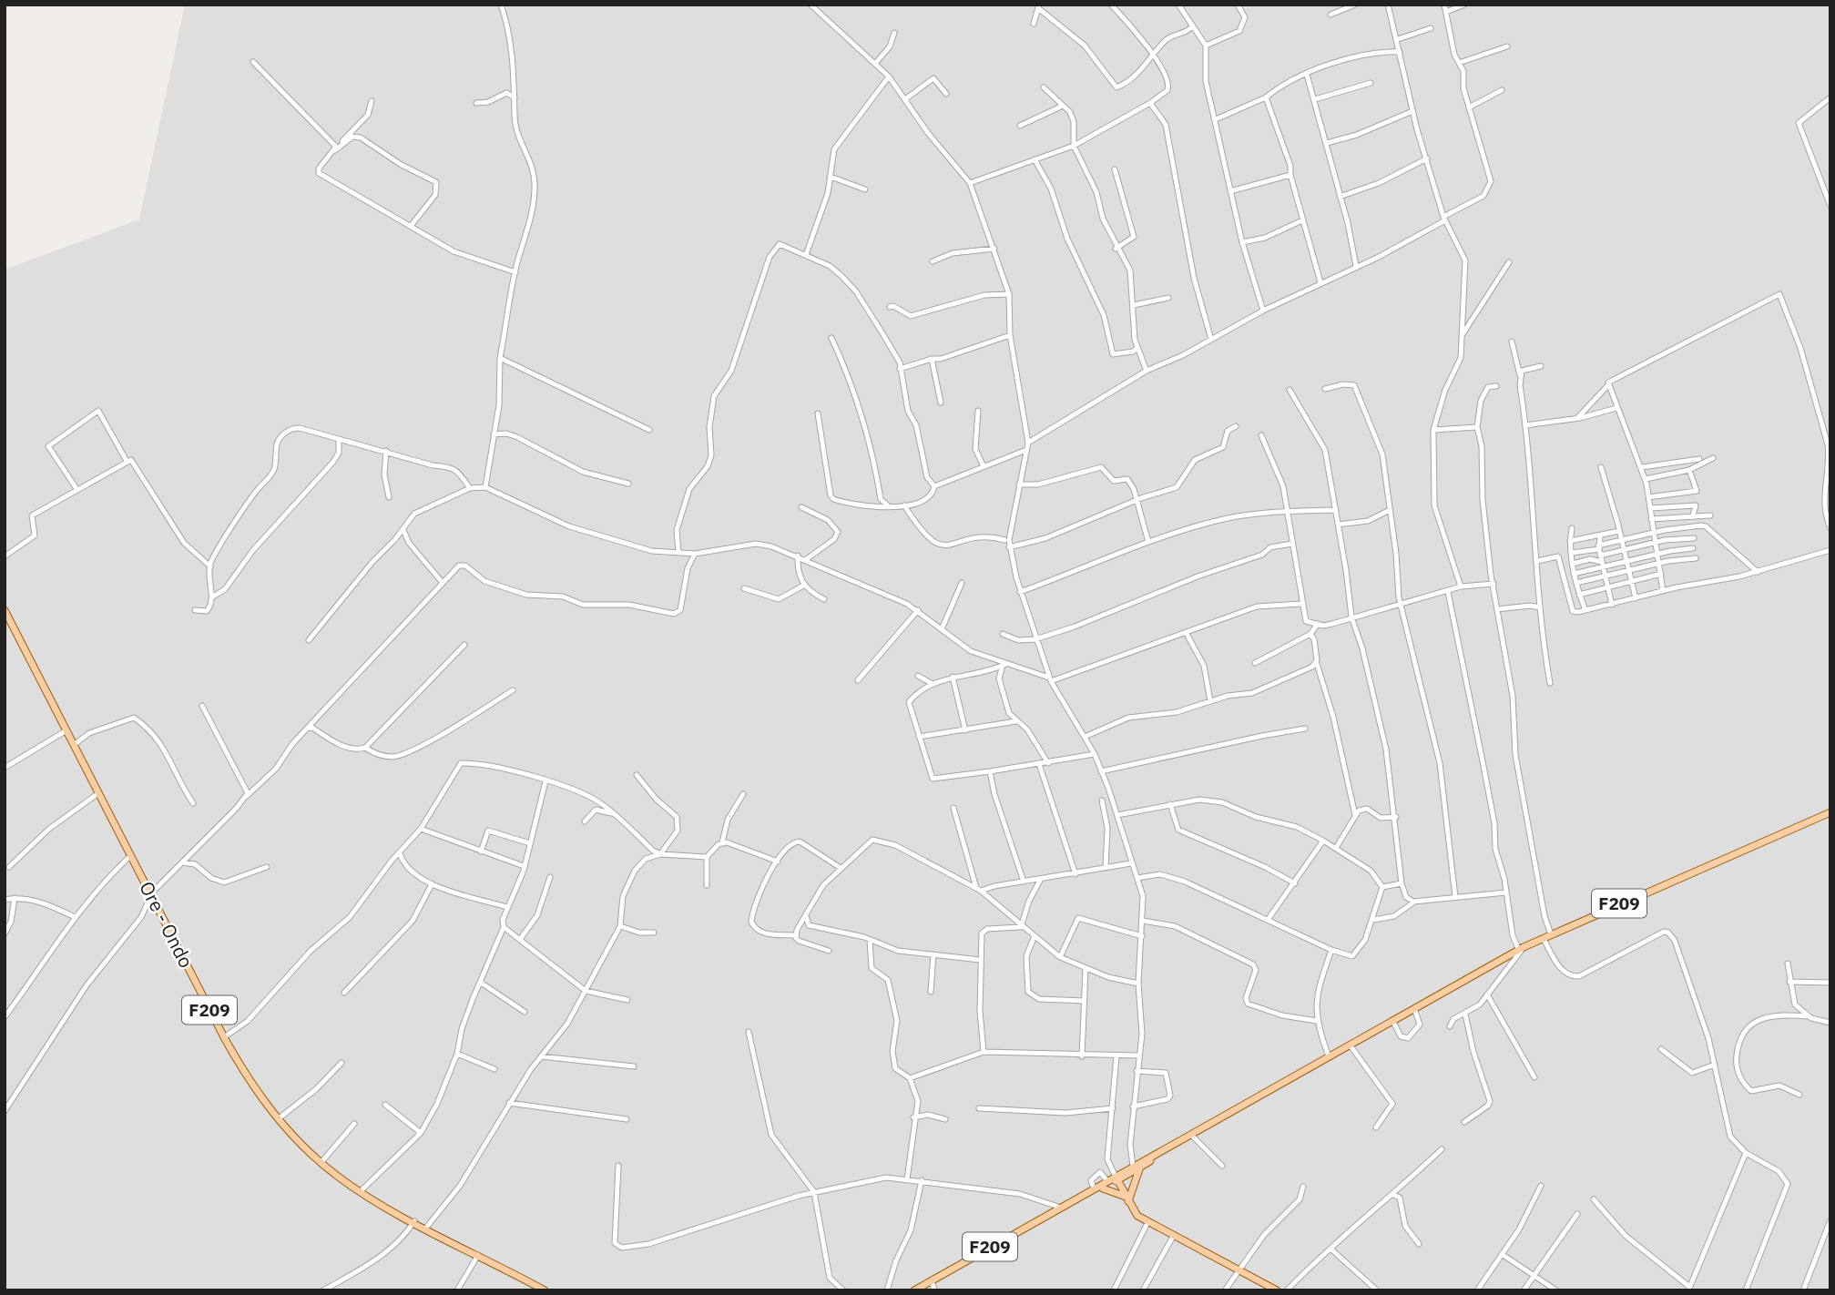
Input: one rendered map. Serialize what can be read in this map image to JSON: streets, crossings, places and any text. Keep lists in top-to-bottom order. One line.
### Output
{"streets":{"main road":["F209","Ore - Ondo"]}}
